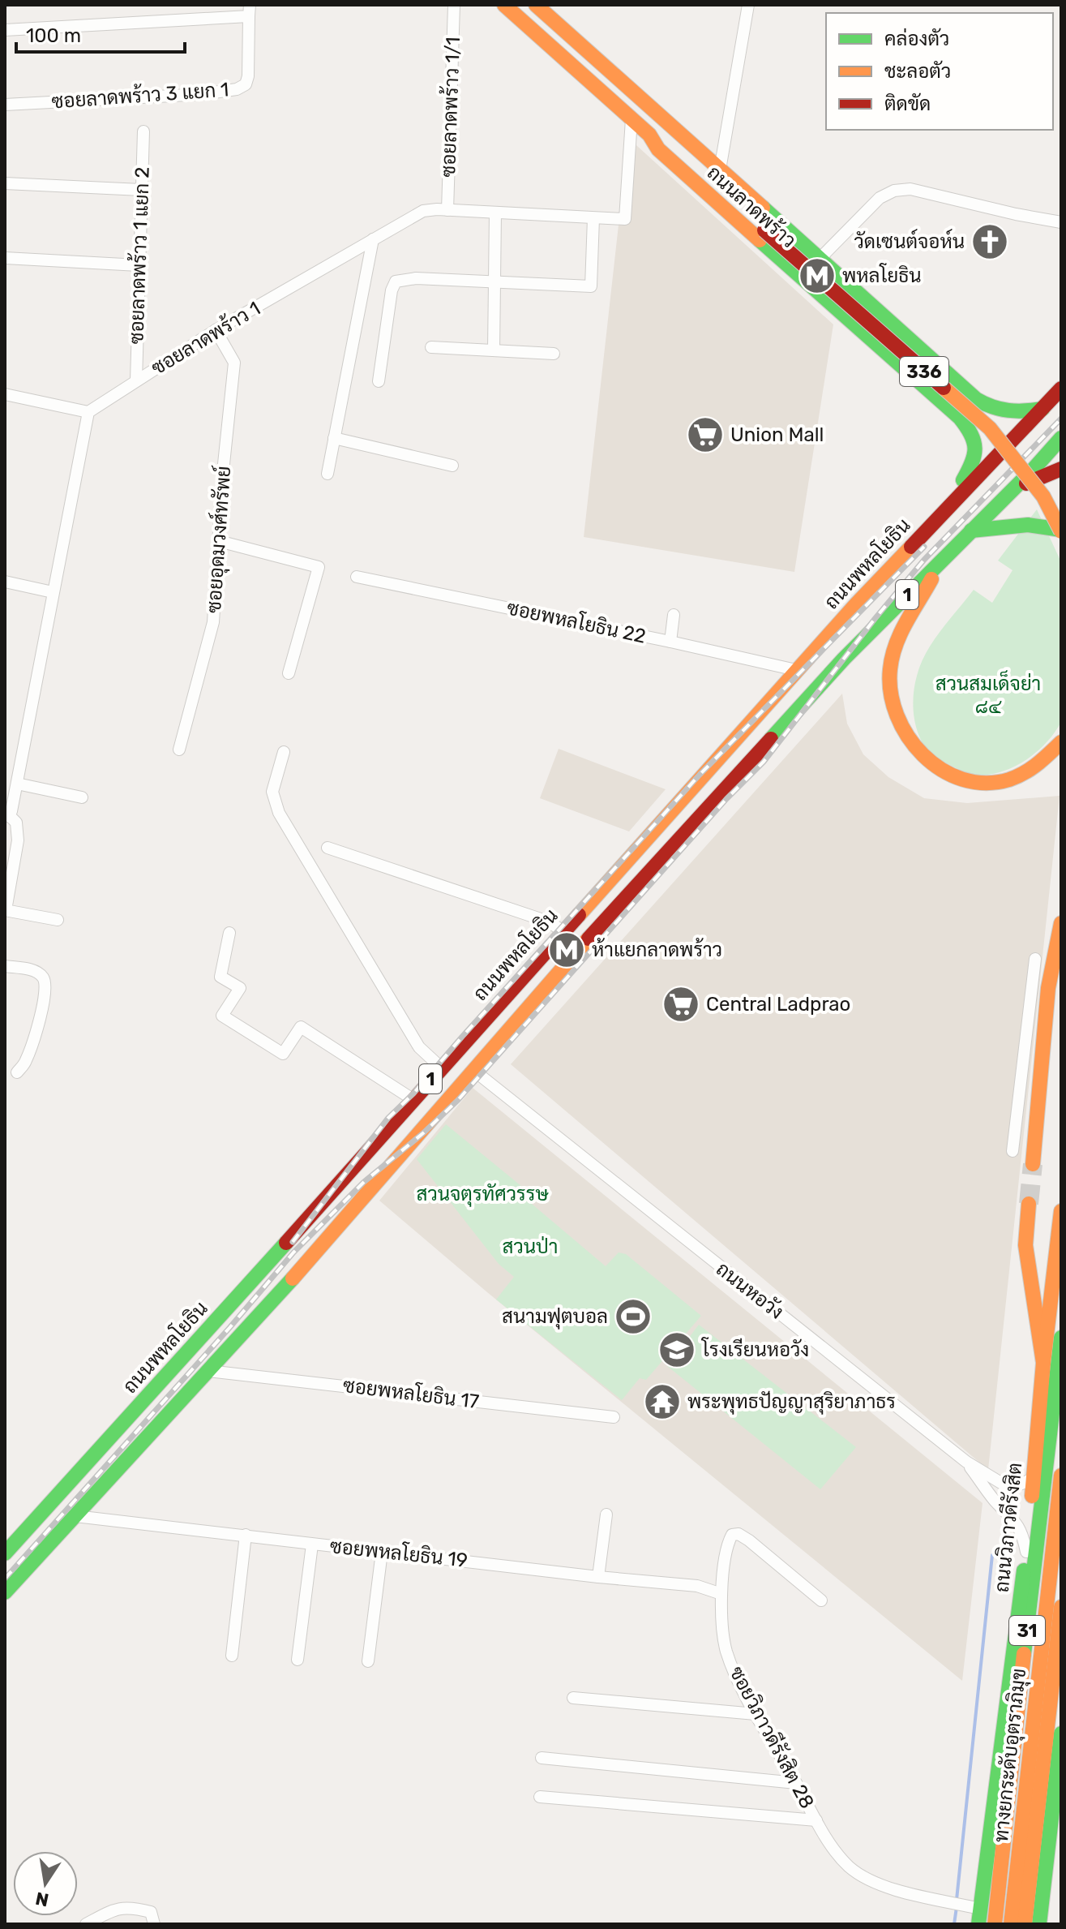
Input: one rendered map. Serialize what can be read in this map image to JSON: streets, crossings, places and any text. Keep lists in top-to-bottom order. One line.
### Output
{"streets":{"main road":["ถนนลาดพร้าว","336","ถนนพหลโยธิน","1","ถนนวิภาวดีรังสิต","31","ทางยกระดับอุตราภิมุข"],"street":["ซอยลาดพร้าว 3 แยก 1","ซอยลาดพร้าว 1/1","ซอยลาดพร้าว 1 แยก 2","ซอยลาดพร้าว 1","ซอยอุดมวงศ์ทรัพย์","ซอยพหลโยธิน 22","ถนนหอวัง","ซอยพหลโยธิน 17","ซอยพหลโยธิน 19","ซอยวิภาวดีรังสิต 28"]},"crossings":[["ซอยลาดพร้าว 1/1","ซอยลาดพร้าว 1"],["ถนนลาดพร้าว","ซอยลาดพร้าว 1"],["ถนนลาดพร้าว","336"],["ถนนลาดพร้าว","ถนนพหลโยธิน"],["ซอยลาดพร้าว 1 แยก 2","ซอยลาดพร้าว 1"],["ซอยลาดพร้าว 1","ซอยอุดมวงศ์ทรัพย์"],["ถนนพหลโยธิน","ซอยพหลโยธิน 22"],["1","ถนนหอวัง"],["1","ซอยพหลโยธิน 17"],["1","ซอยพหลโยธิน 19"],["ถนนหอวัง","ถนนวิภาวดีรังสิต"],["ถนนวิภาวดีรังสิต","ซอยวิภาวดีรังสิต 28"],["ซอยพหลโยธิน 19","ซอยวิภาวดีรังสิต 28"]],"parks":["สวนสมเด็จย่า ๘๔","สวนจตุรทัศวรรษ","สวนป่า"],"places":{"church":["วัดเซนต์จอห์น"],"metro station":["พหลโยธิน","ห้าแยกลาดพร้าว"],"supermarket":["Union Mall","Central Ladprao"],"sports":["สนามฟุตบอล"],"school or university":["โรงเรียนหอวัง"],"temple":["พระพุทธปัญญาสุริยาภาธร"]},"legend":["คล่องตัว","ชะลอตัว","ติดขัด"],"scale_bar":"100 m","north":"bottom"}
